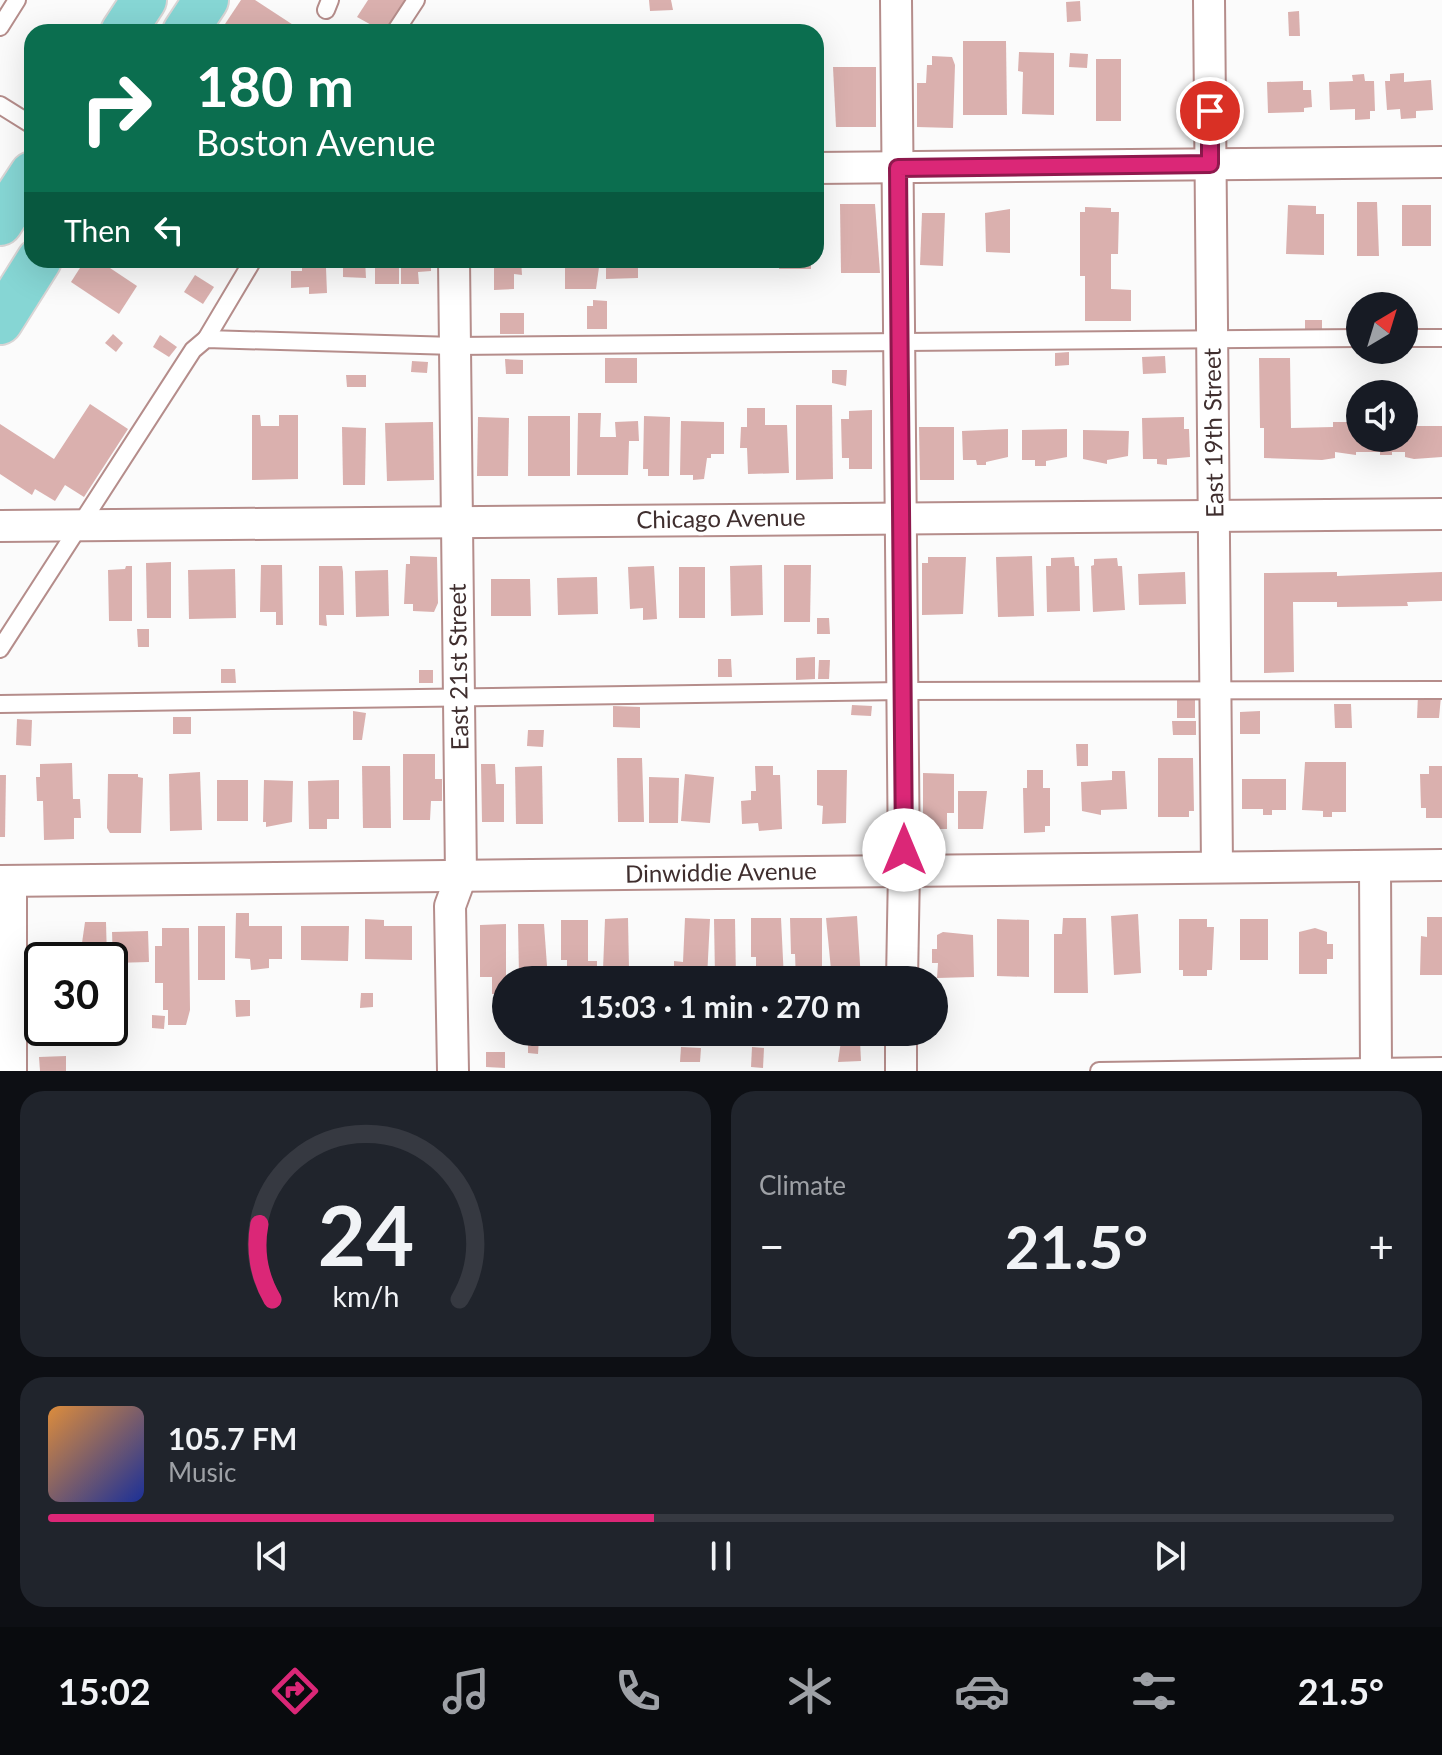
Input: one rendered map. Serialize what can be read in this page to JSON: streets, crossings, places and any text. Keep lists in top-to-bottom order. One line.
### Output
{"streets":{"street":["East 19th Street","Chicago Avenue","East 21st Street","Dinwiddie Avenue"]},"crossings":[["East 19th Street","Chicago Avenue"],["East 19th Street","Dinwiddie Avenue"],["Chicago Avenue","East 21st Street"],["East 21st Street","Dinwiddie Avenue"]],"north":"top right","page":{"turn":["180 m","Boston Avenue"],"then":"Then","limit":"30","trip":"15:03 · 1 min · 270 m","tile":"Climate","heat":["−","21.5°","+"],"song":["105.7 FM","Music"],"tabs":["15:02","21.5°"],"gauge":["24","km/h"]}}
